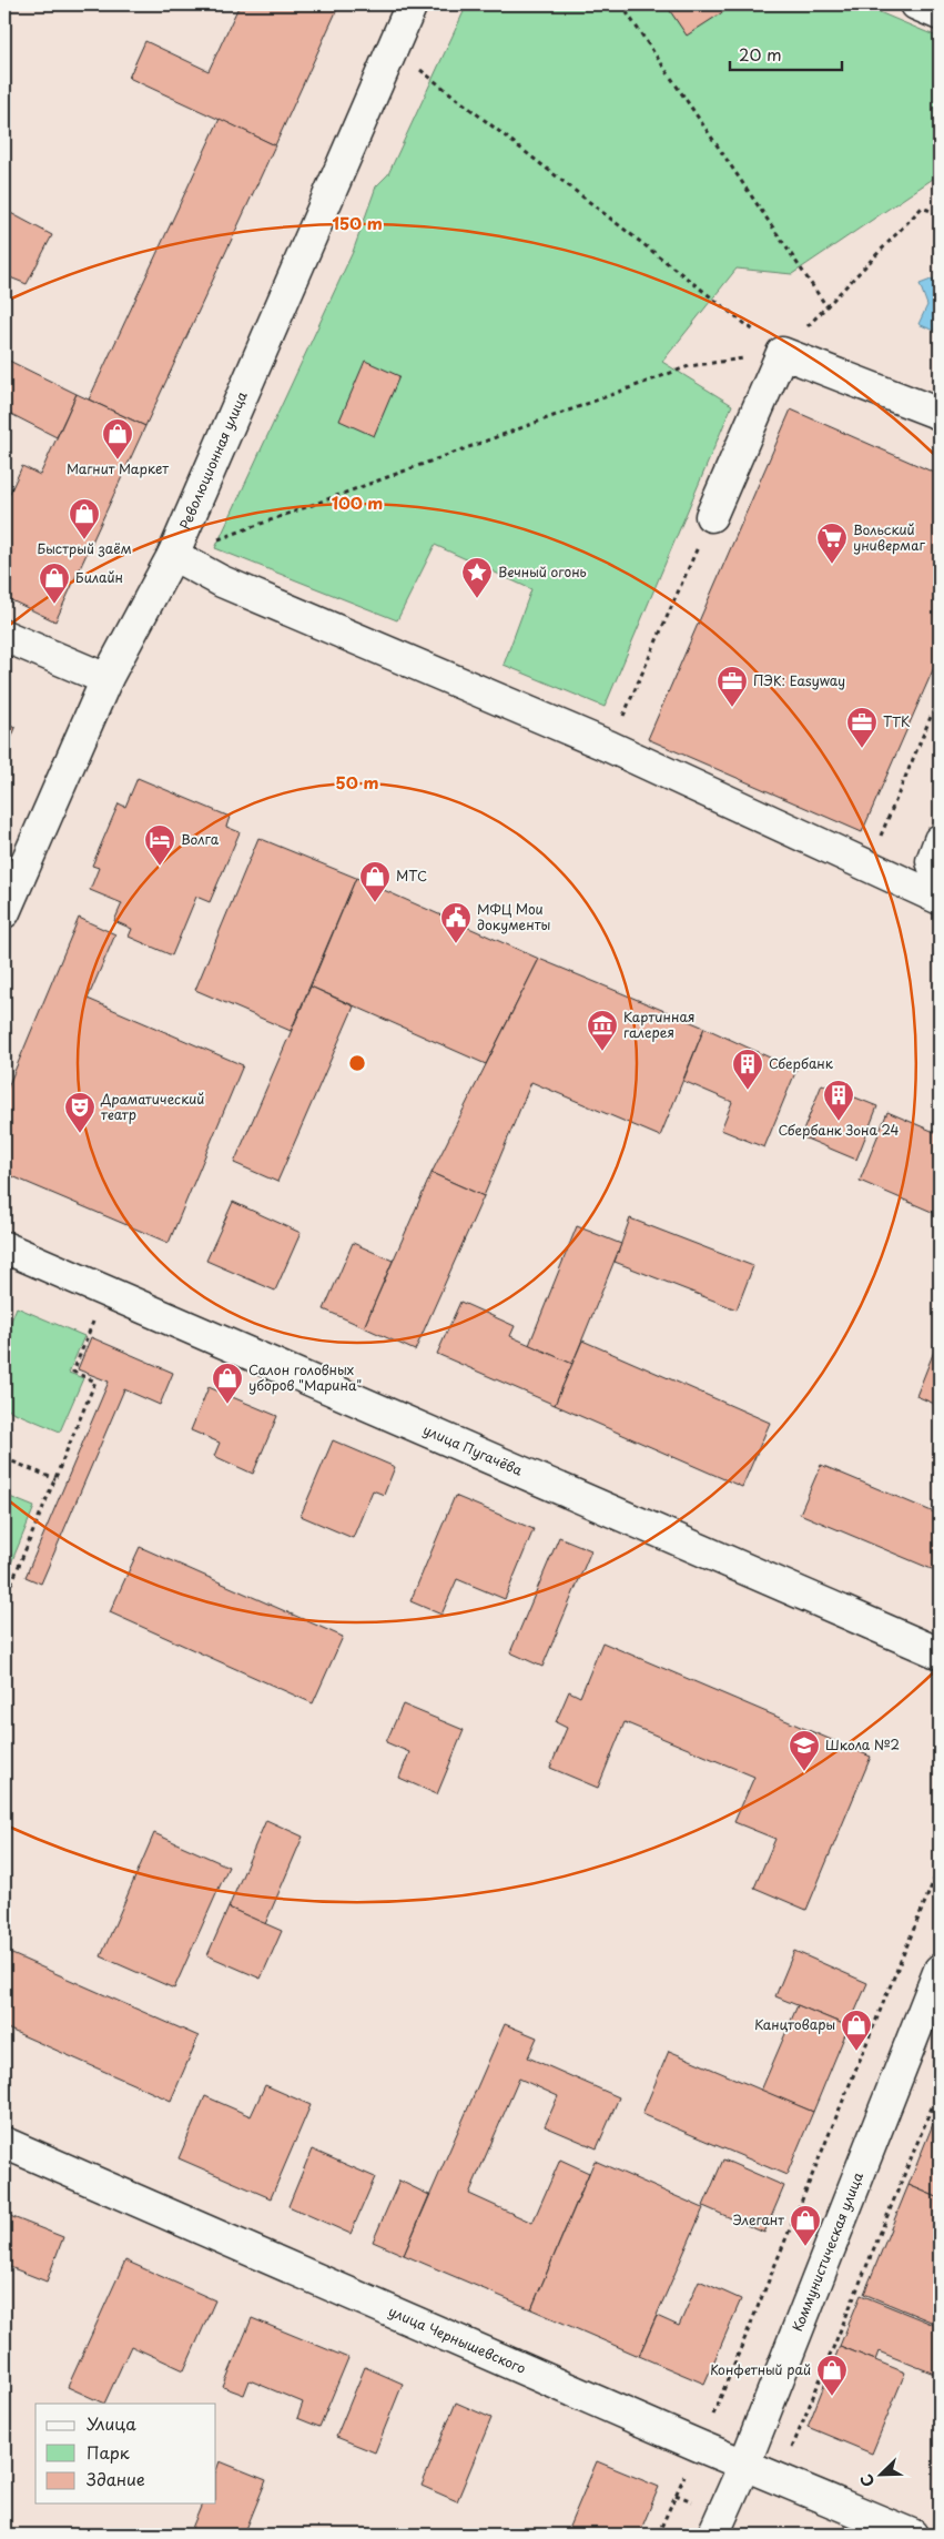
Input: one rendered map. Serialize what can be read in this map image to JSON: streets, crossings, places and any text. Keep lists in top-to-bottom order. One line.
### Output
{"streets":{"street":["Революционная улица","улица Пугачёва","Коммунистическая улица","улица Чернышевского"]},"crossings":[["Коммунистическая улица","улица Чернышевского"]],"places":{"shop":["Магнит Маркет","Быстрый заём","Билайн","МТС","Салон головных уборов \"Марина\"","Канцтовары","Элегант","Конфетный рай"],"supermarket":["Вольский универмаг"],"place":["Вечный огонь"],"office":["ПЭК: Easyway","ТТК"],"hotel":["Волга"],"public building":["МФЦ Мои документы"],"museum":["Картинная галерея"],"building":["Сбербанк","Сбербанк Зона 24"],"theatre":["Драматический театр"],"school or university":["Школа №2"]},"legend":["Улица","Парк","Здание"],"scale_bar":"20 m","north":"bottom left","rings":["150 m","100 m","50 m"]}
